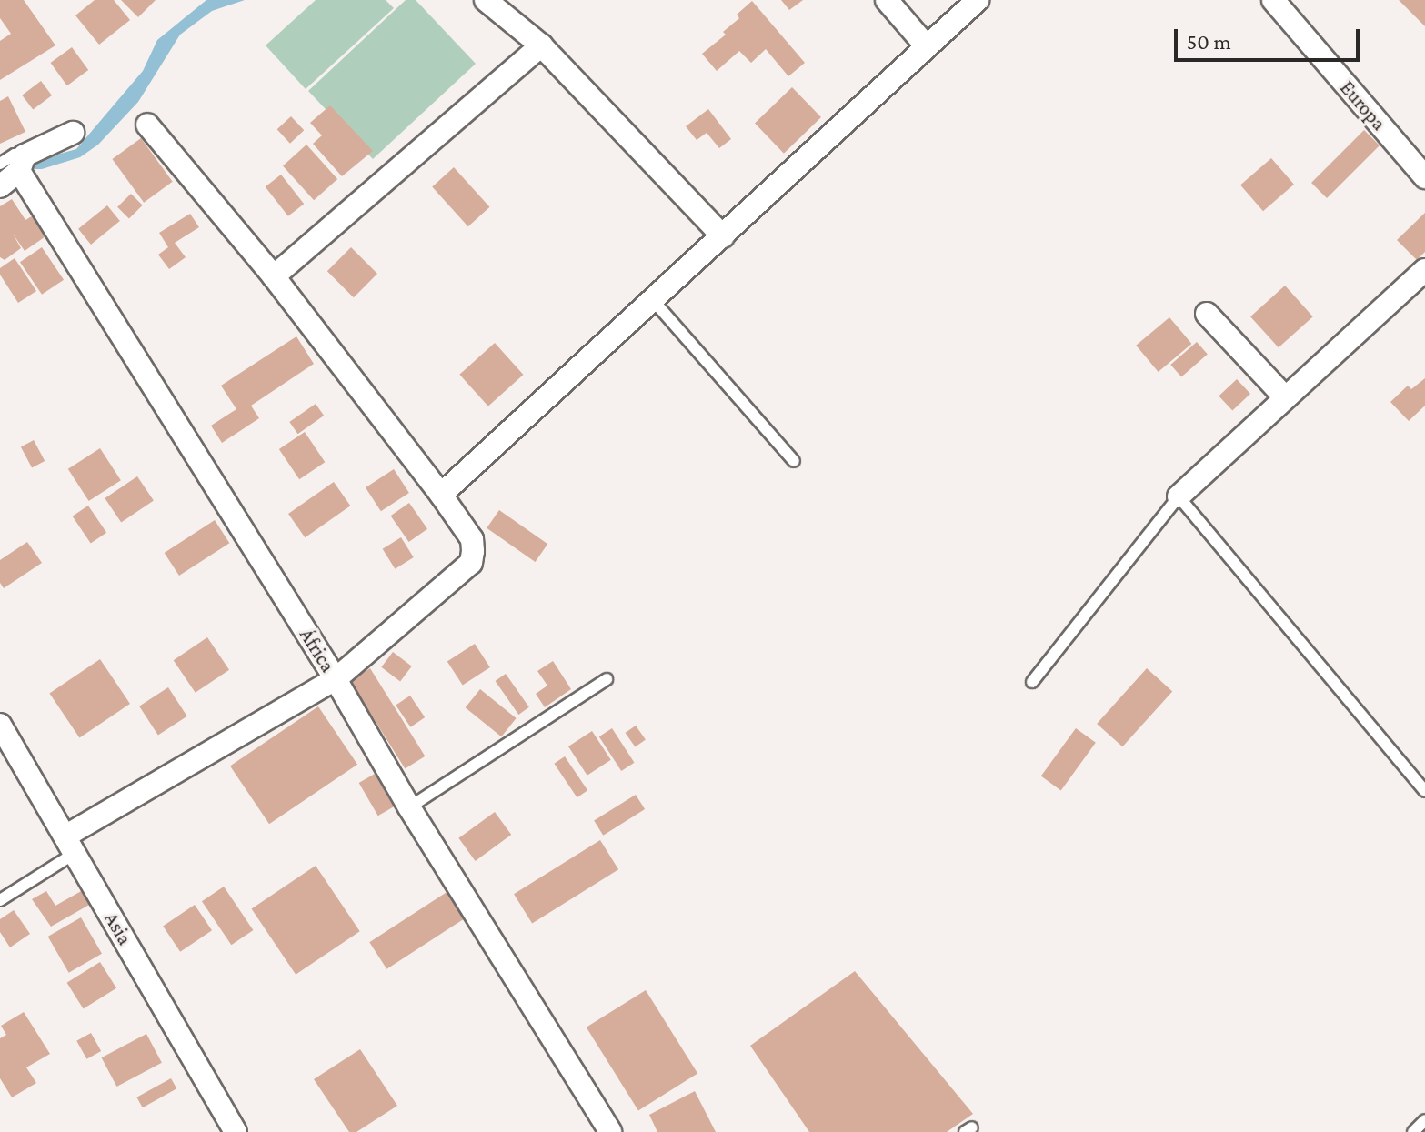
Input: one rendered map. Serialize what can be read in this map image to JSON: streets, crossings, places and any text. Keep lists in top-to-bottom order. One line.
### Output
{"streets":{"street":["Europa","África","Asia"]},"scale_bar":"50 m"}
